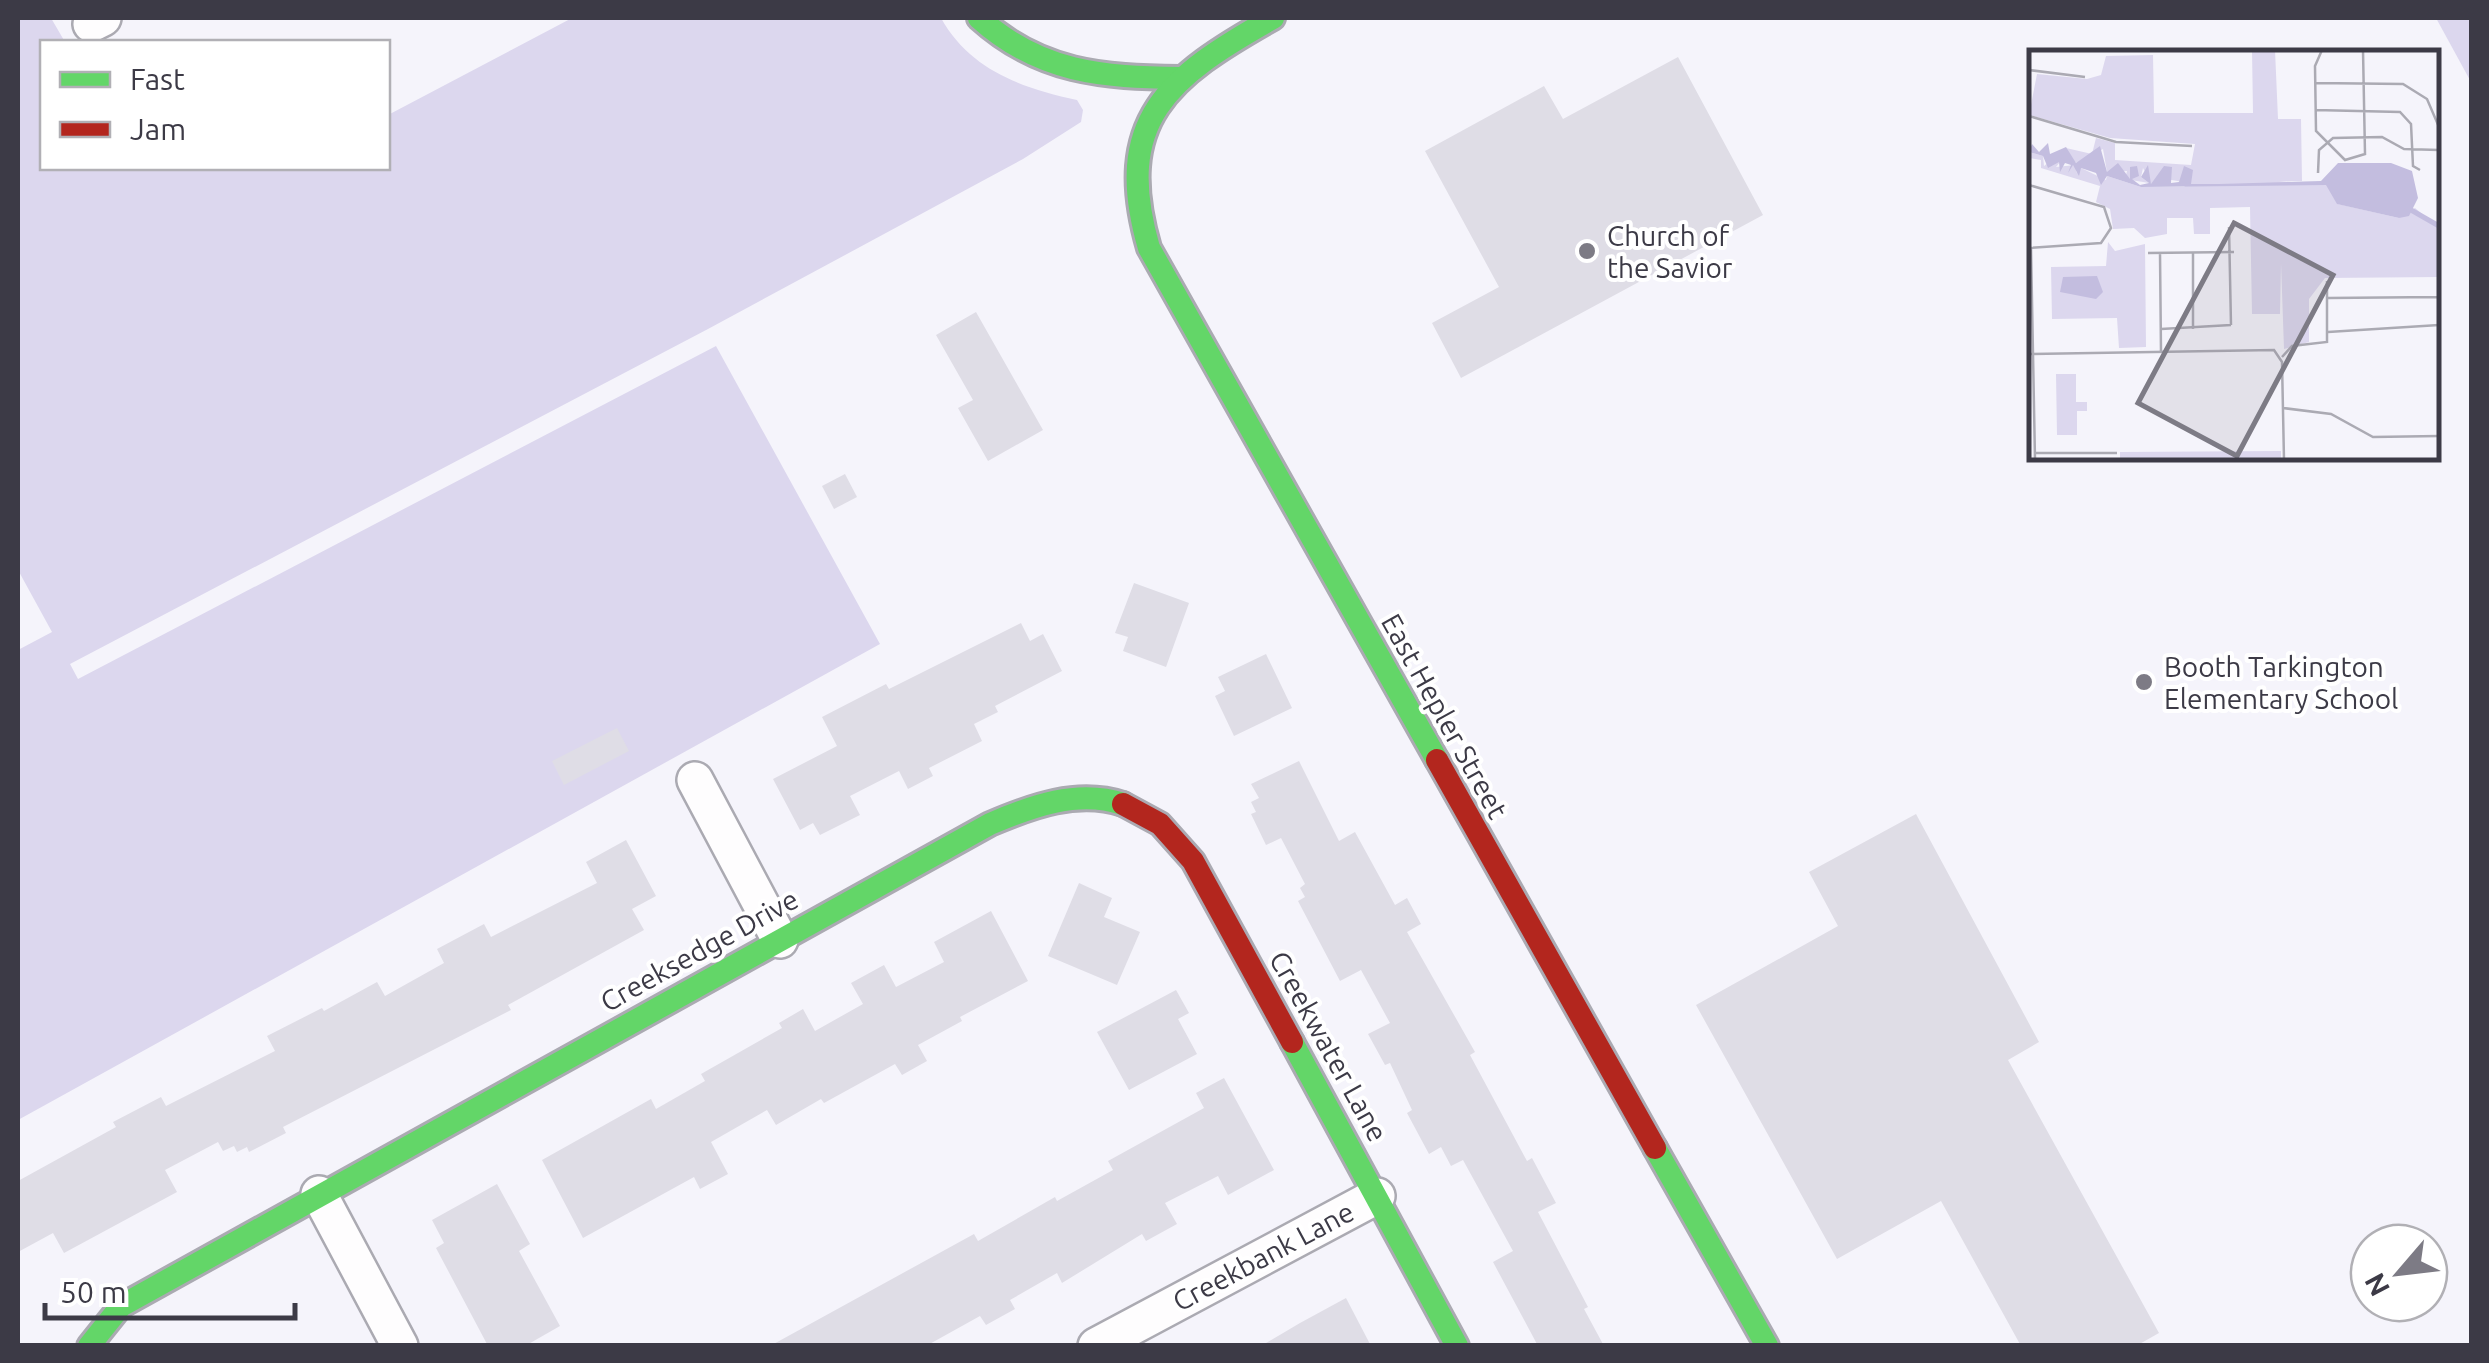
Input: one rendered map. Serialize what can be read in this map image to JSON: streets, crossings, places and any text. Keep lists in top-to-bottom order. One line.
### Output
{"streets":{"street":["East Hepler Street","Creeksedge Drive","Creekwater Lane","Creekbank Lane"]},"crossings":[["Creeksedge Drive","Creekwater Lane"],["Creekwater Lane","Creekbank Lane"]],"places":["Church of the Savior","Booth Tarkington Elementary School"],"legend":["Fast","Jam"],"scale_bar":"50 m","north":"bottom left"}
